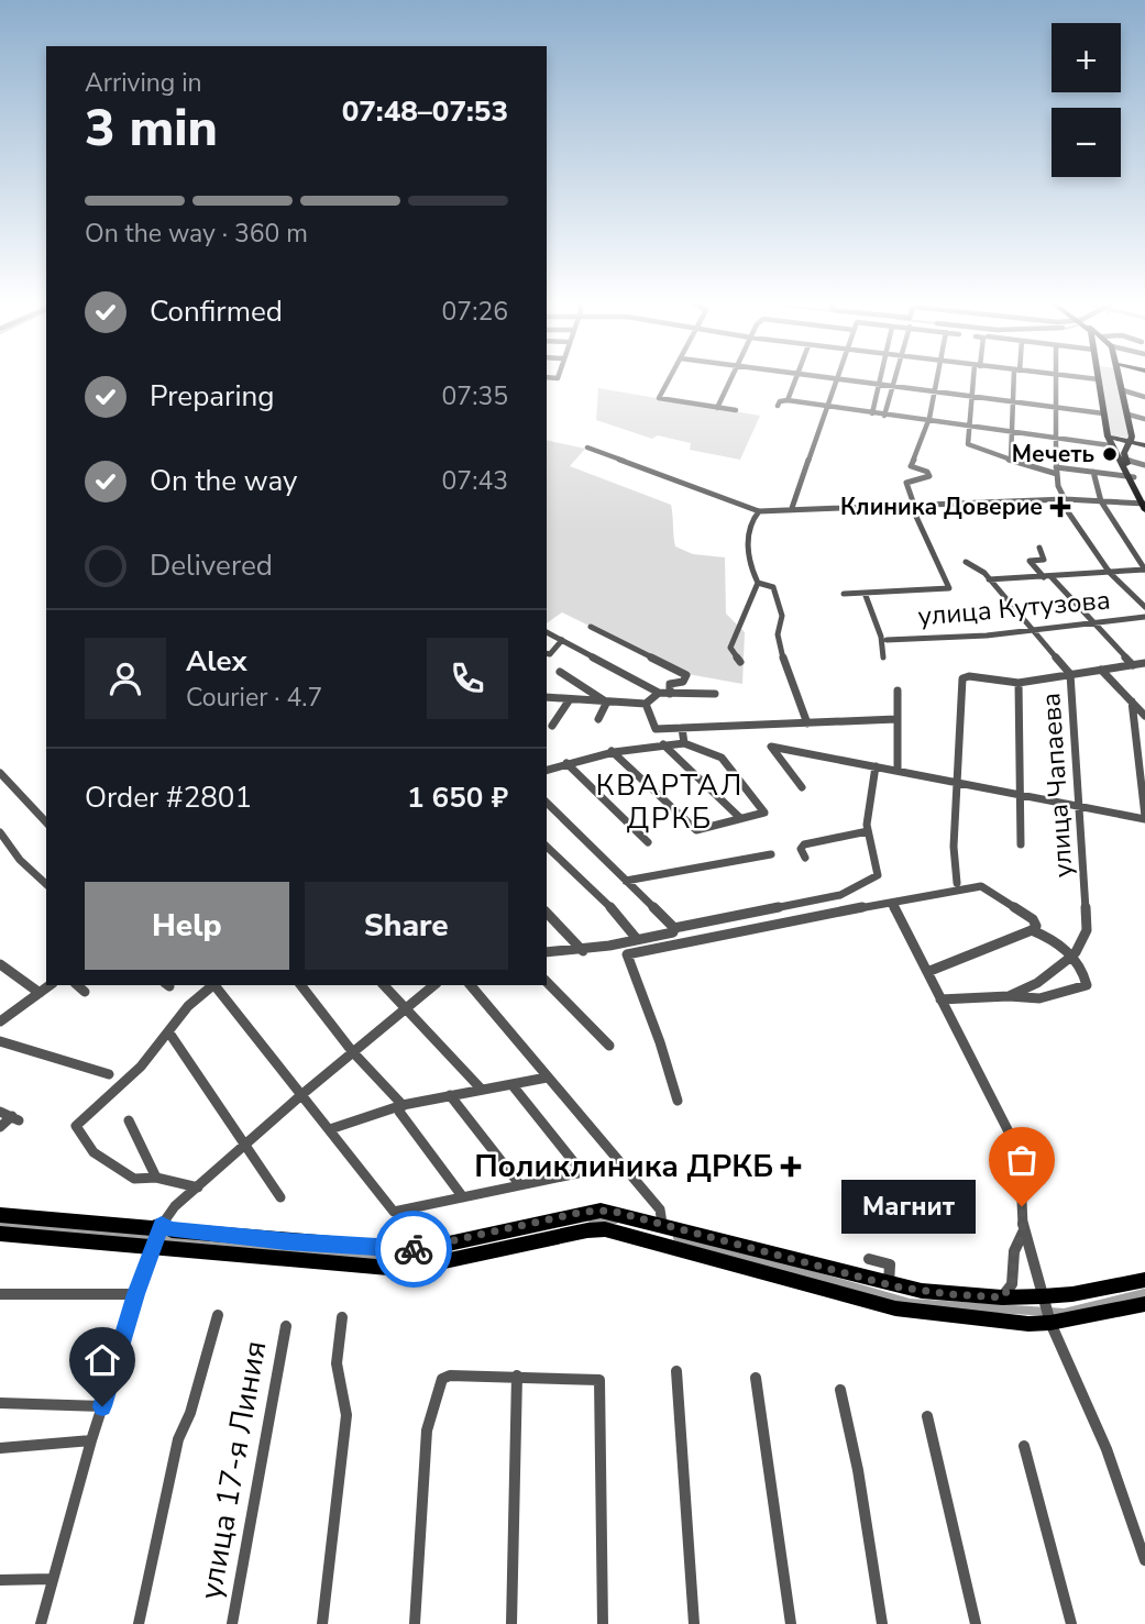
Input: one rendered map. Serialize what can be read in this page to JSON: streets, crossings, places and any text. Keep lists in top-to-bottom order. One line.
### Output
{"streets":{"street":["улица Кутузова","улица Чапаева","улица 17-я Линия"]},"crossings":[["улица Кутузова","улица Чапаева"]],"districts":["КВАРТАЛ ДРКБ"],"places":{"other":["Мечеть","Магнит"],"health":["Клиника Доверие","Поликлиника ДРКБ"]},"page":{"map_buttons":["+","−"],"heading":["3 min","Arriving in","07:48–07:53"],"panel":["Alex","Courier · 4.7","Order #2801","1 650 ₽"],"bar":"On the way · 360 m","list":[["Confirmed","07:26"],["Preparing","07:35"],["On the way","07:43"],"Delivered"],"buttons":["Help","Share"],"bubble":"Магнит"}}
